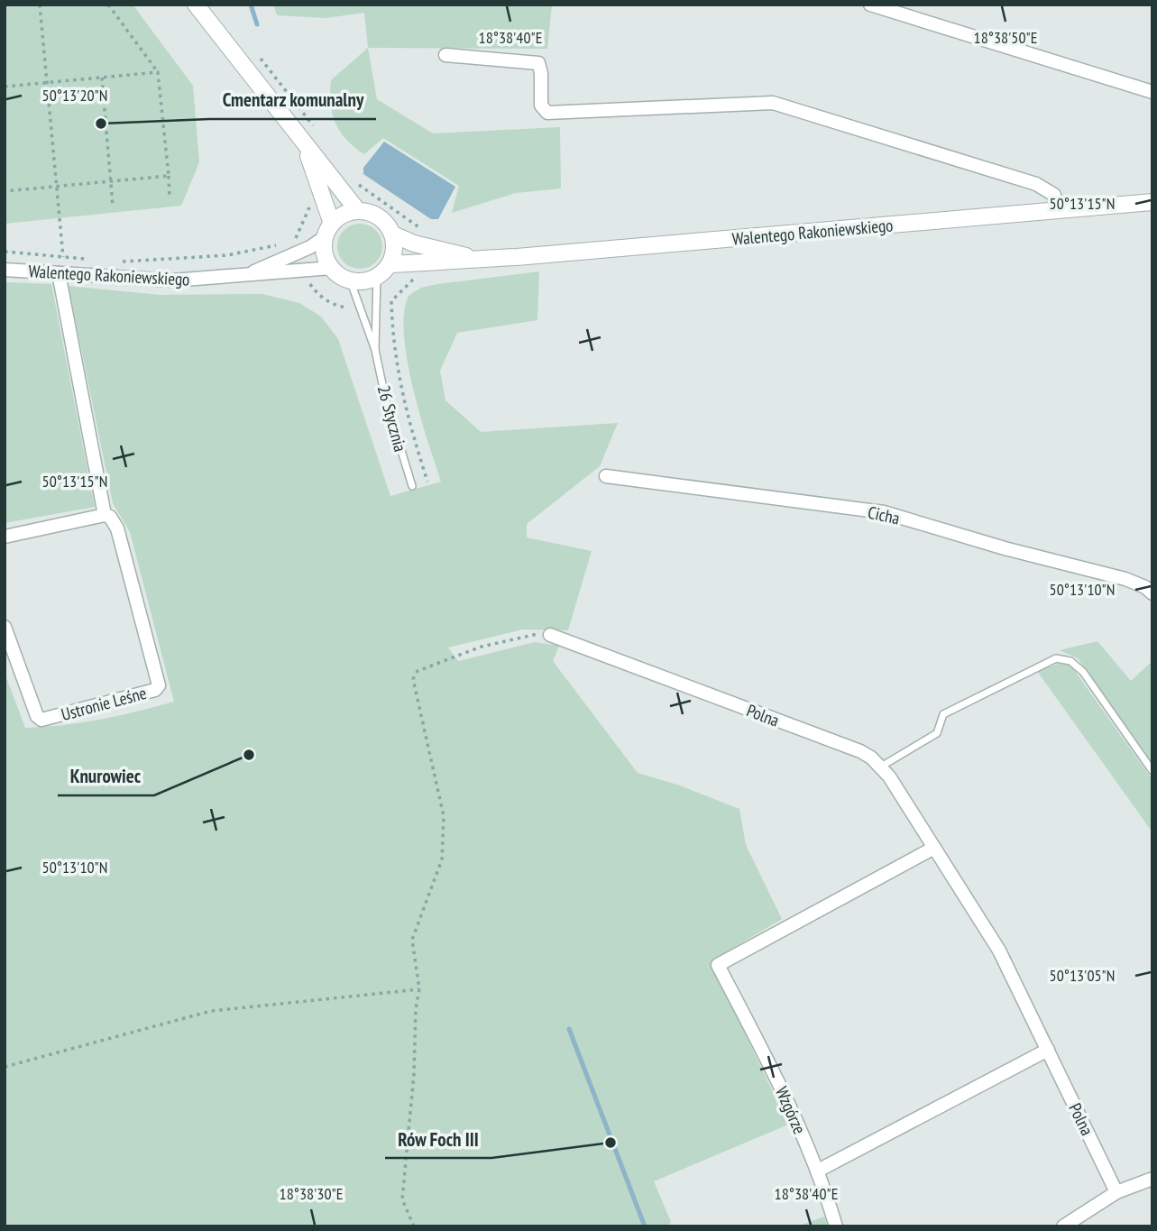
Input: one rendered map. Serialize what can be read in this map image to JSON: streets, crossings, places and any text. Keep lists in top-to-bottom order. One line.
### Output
{"streets":{"street":["Walentego Rakoniewskiego","Cicha","Ustronie Leśne","Polna","Wzgórze"],"lane":["26 Stycznia"]},"crossings":[["Walentego Rakoniewskiego","26 Stycznia"],["Walentego Rakoniewskiego","Ustronie Leśne"],["Polna","Wzgórze"]],"places":["Cmentarz komunalny","Knurowiec","Rów Foch III"],"coordinates":["18°38'40\"E","18°38'50\"E","50°13'20\"N","50°13'15\"N","50°13'10\"N","50°13'05\"N","18°38'30\"E"]}
